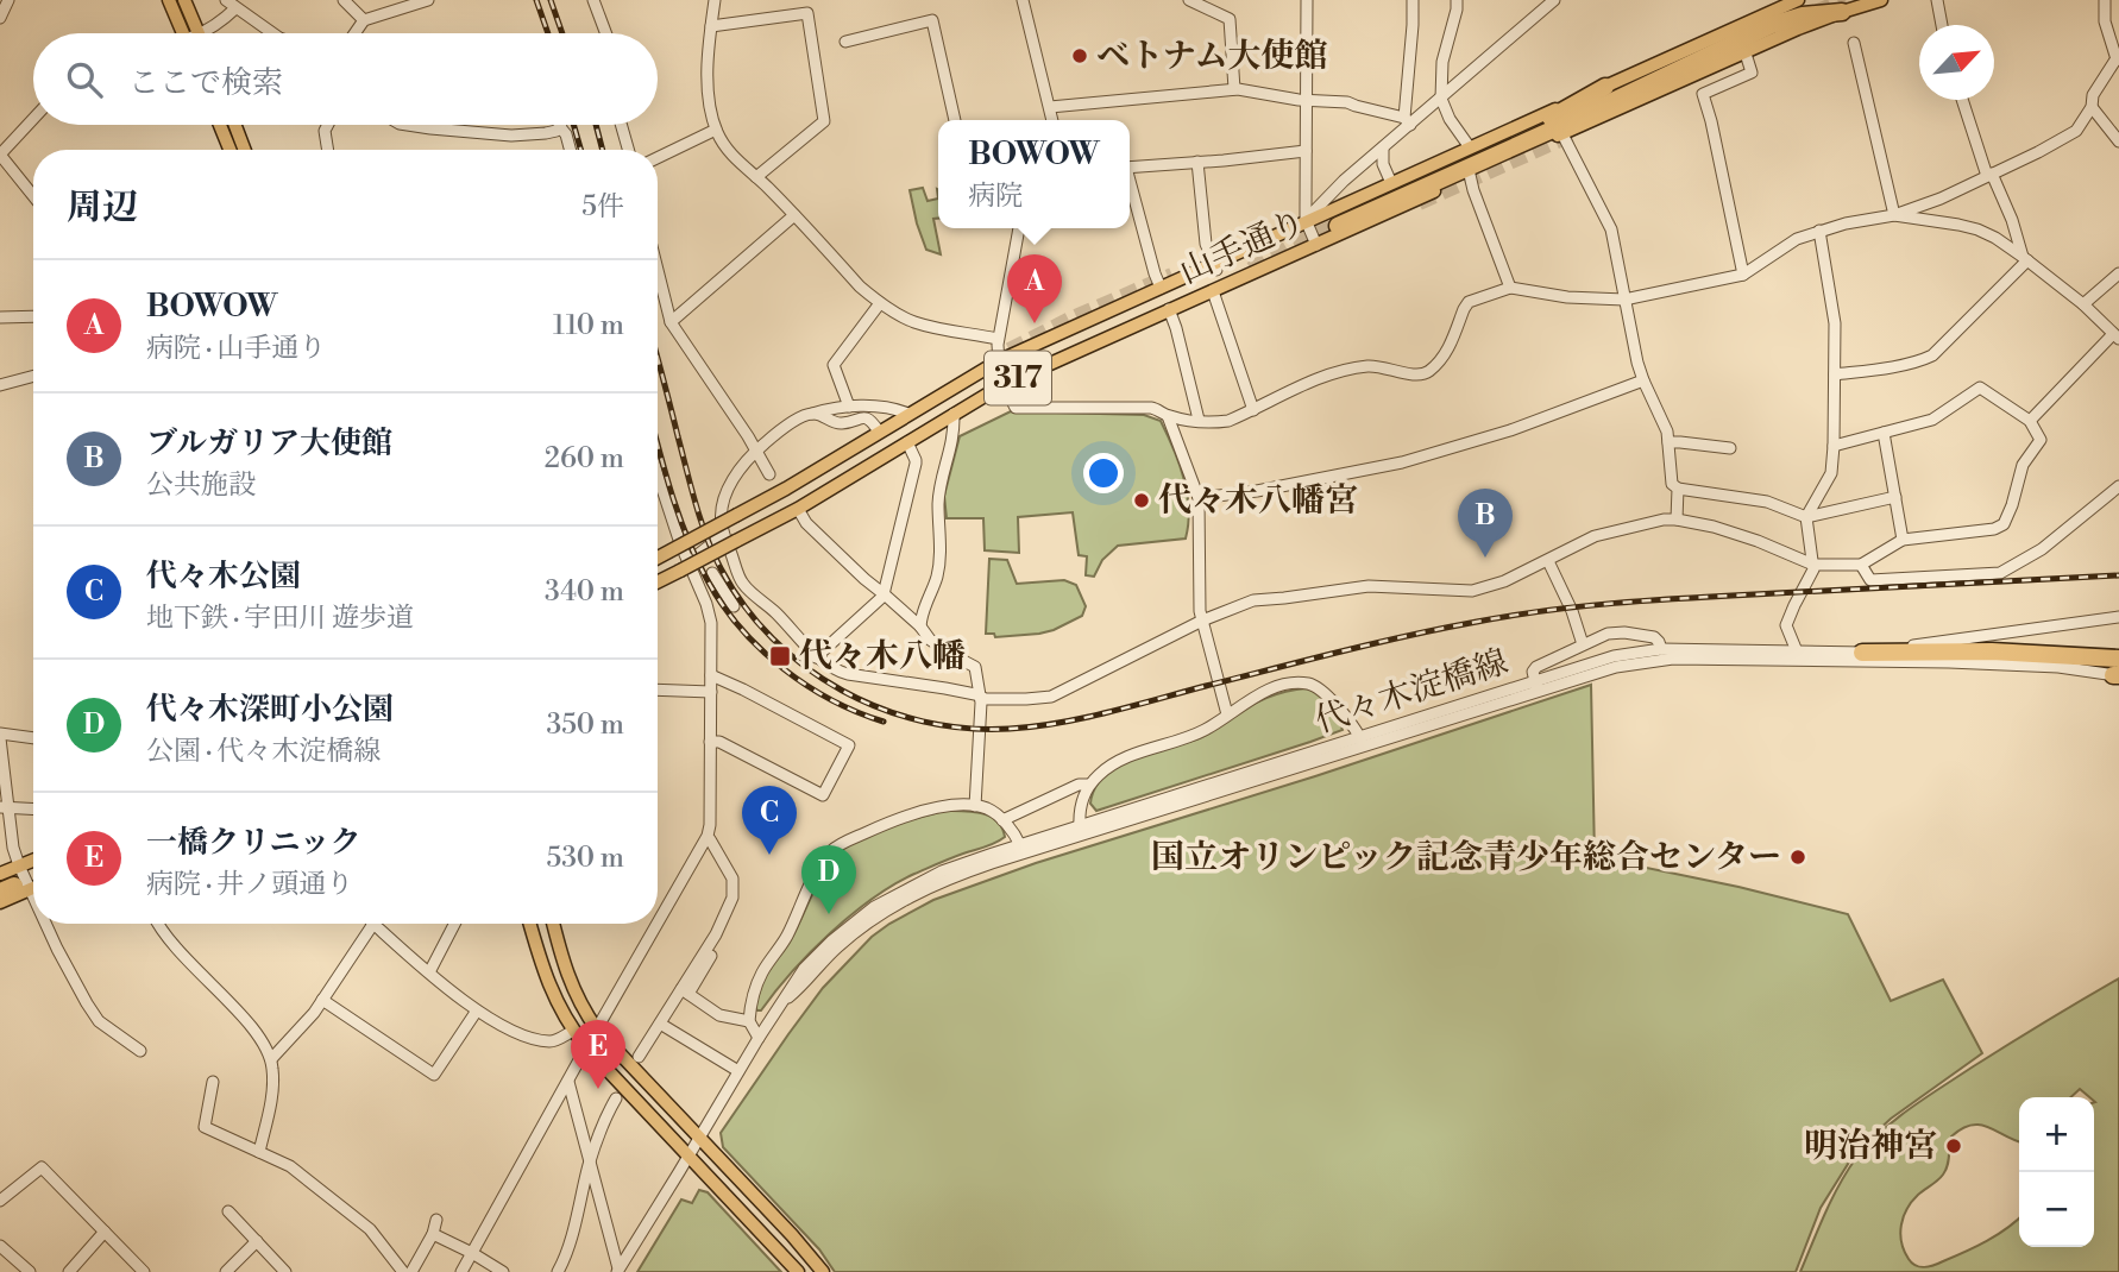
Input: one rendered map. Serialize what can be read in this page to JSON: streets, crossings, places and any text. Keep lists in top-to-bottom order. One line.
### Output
{"streets":{"main road":["山手通り","317"],"street":["代々木淀橋線"]},"places":{"other":["ベトナム大使館","代々木八幡宮","国立オリンピック記念青少年総合センター","明治神宮"],"transit":["代々木八幡"]},"north":"top right","page":{"search":"ここで検索","popup":["BOWOW","病院"],"heading":["周辺","5件"],"pins":["A","B","C","D","E"],"list":[{"mark":"A","name":"BOWOW","note":"病院 · 山手通り","value":"110 m"},{"mark":"B","name":"ブルガリア大使館","note":"公共施設","value":"260 m"},{"mark":"C","name":"代々木公園","note":"地下鉄 · 宇田川 遊歩道","value":"340 m"},{"mark":"D","name":"代々木深町小公園","note":"公園 · 代々木淀橋線","value":"350 m"},{"mark":"E","name":"一橋クリニック","note":"病院 · 井ノ頭通り","value":"530 m"}],"map_buttons":["+","−"]}}
